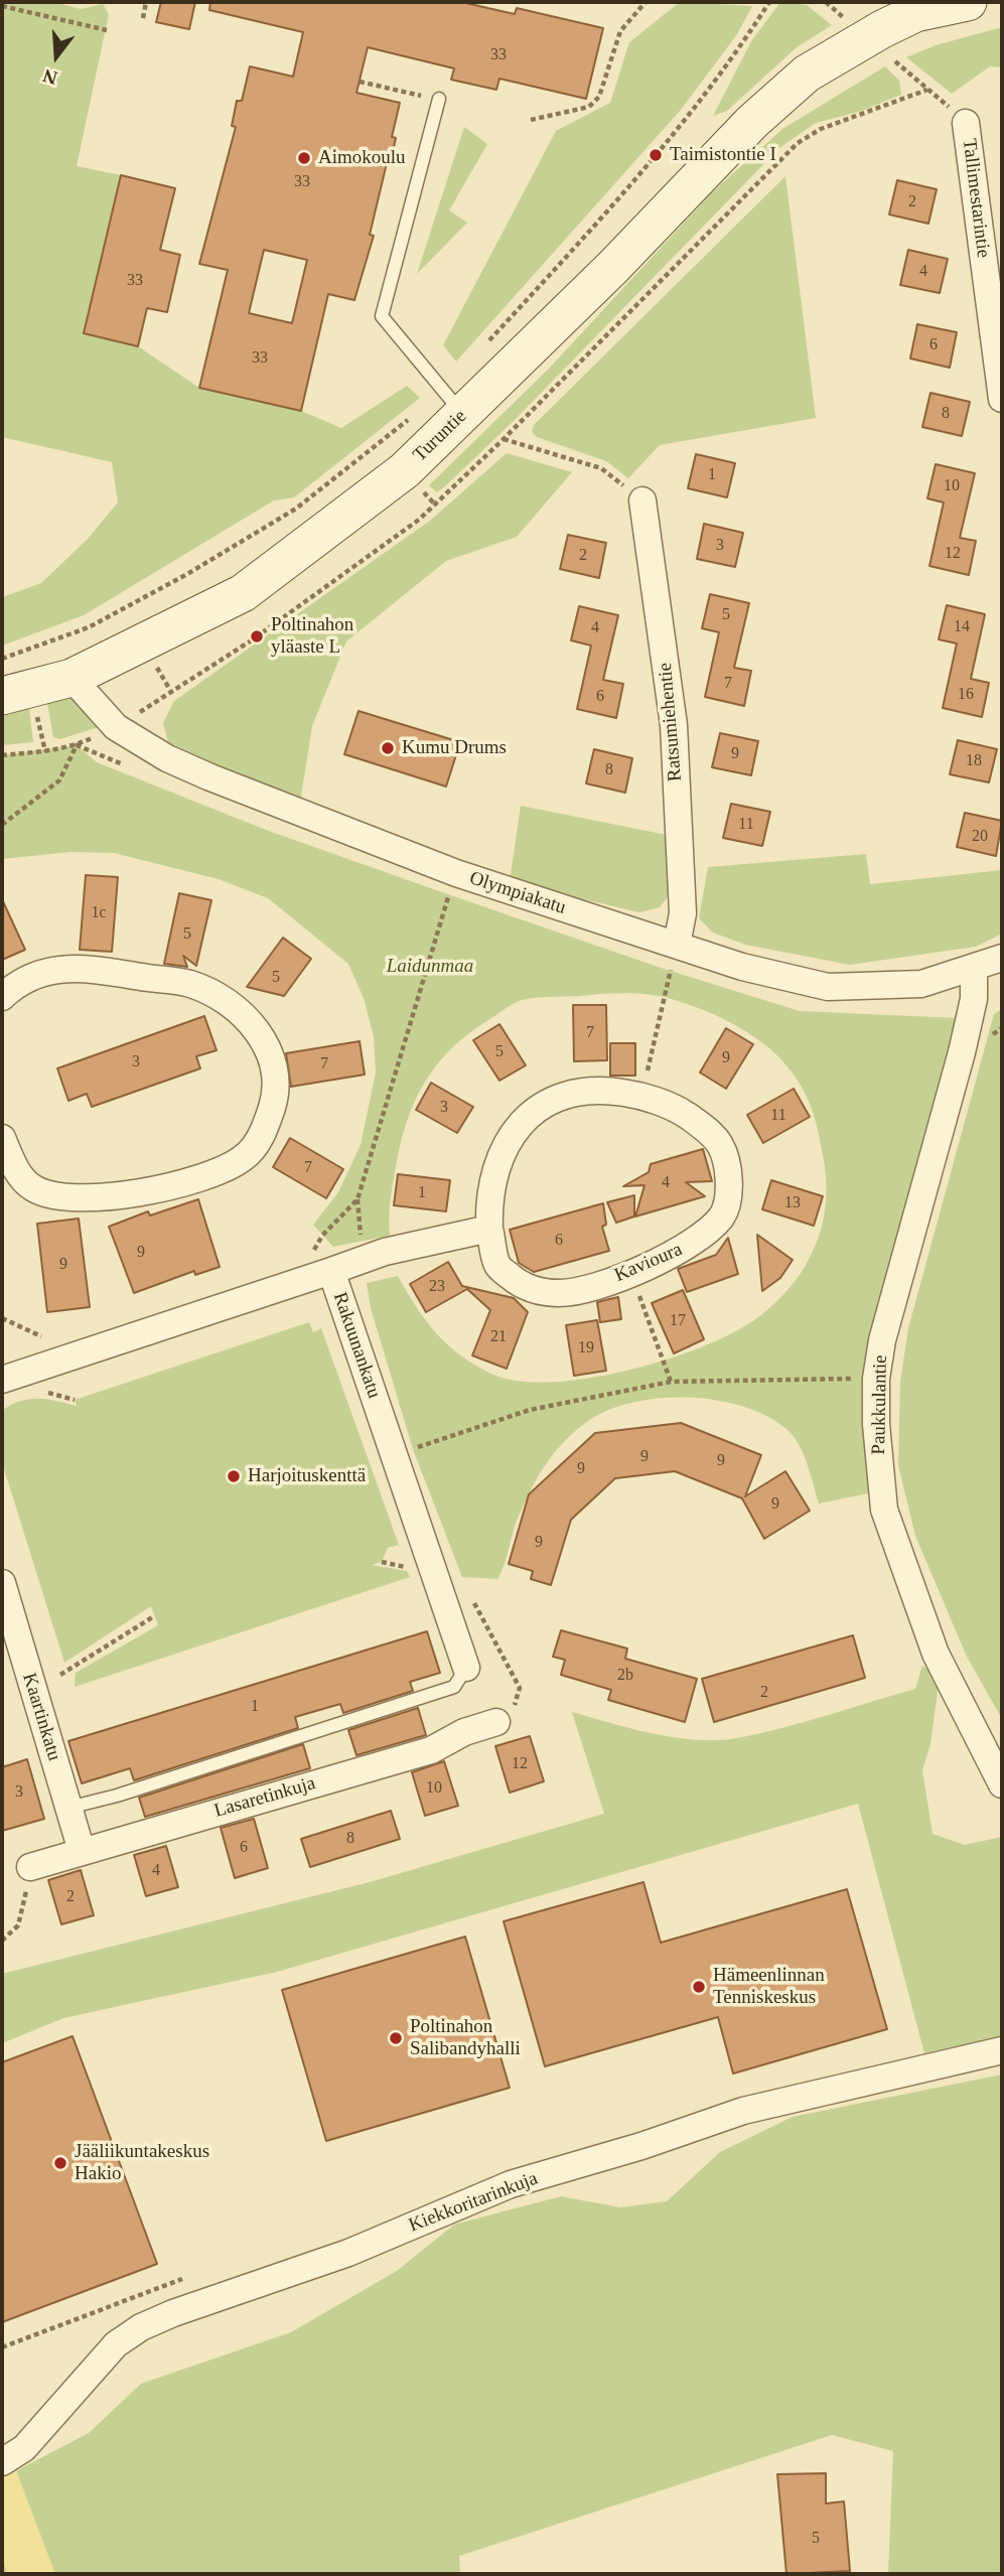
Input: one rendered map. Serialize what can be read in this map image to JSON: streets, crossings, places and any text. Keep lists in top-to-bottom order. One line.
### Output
{"streets":{"main road":["Turuntie"],"street":["Tallimestarintie","Ratsumiehentie","Olympiakatu","Kavioura","Rakuunankatu","Paukkulantie","Kaartinkatu","Lasaretinkuja","Kiekkoritarinkuja"]},"crossings":[["Turuntie","Olympiakatu"],["Ratsumiehentie","Olympiakatu"],["Olympiakatu","Paukkulantie"],["Kaartinkatu","Lasaretinkuja"]],"parks":["Laidunmaa"],"places":["Taimistontie I","Aimokoulu","Poltinahon yläaste L","Kumu Drums","Harjoituskenttä","Hämeenlinnan Tenniskeskus","Poltinahon Salibandyhalli","Jääliikuntakeskus Hakio"],"house_numbers":["33","33","2","4","33","6","33","8","1","10","3","12","2","5","14","4","7","16","6","9","18","8","11","20","1c","5","5","7","5","9","3","7","3","11","7","4","1","13","6","9","9","23","17","21","19","9","9","9","9","9","2b","2","1","12","10","3","8","6","4","2","5"],"north":"bottom"}
